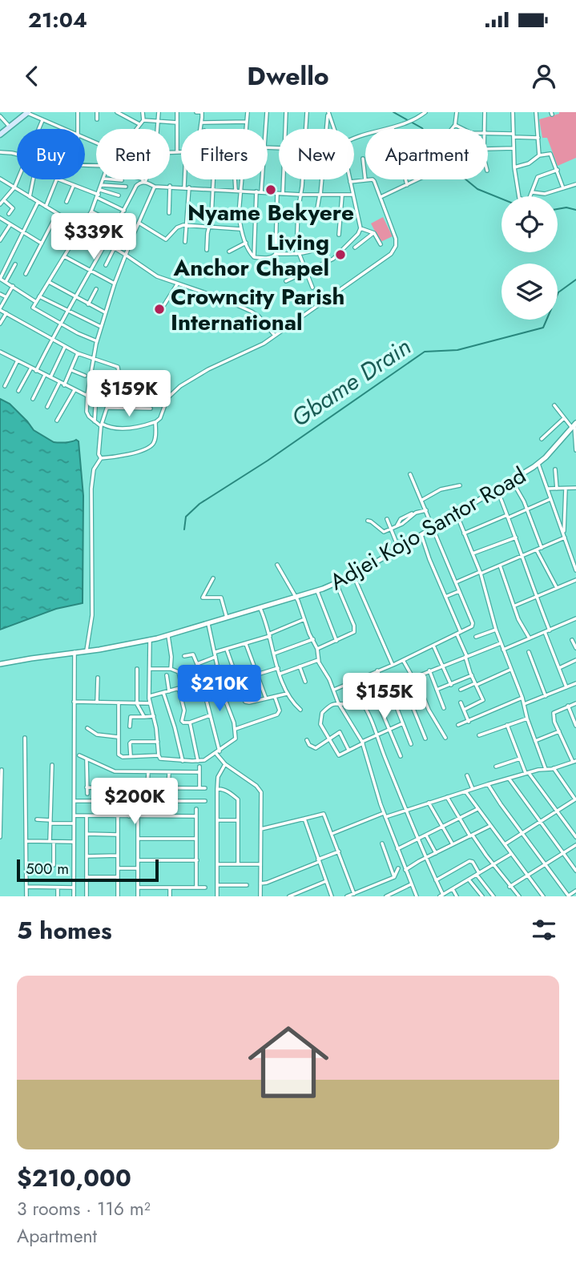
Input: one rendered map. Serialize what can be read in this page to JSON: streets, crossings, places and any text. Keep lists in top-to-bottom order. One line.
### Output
{"streets":{"street":["Adjei Kojo Santor Road"]},"water":["Gbame Drain"],"places":["Nyame Bekyere","Living Anchor Chapel","Crowncity Parish International"],"scale_bar":"500 m","page":{"status":"21:04","header":"Dwello","chip":["Buy","Rent","Filters","New","Apartment"],"price":["$339K","$159K","$210K","$155K","$200K"],"scale":"500 m","heading":"5 homes","list":[{"name":"$210,000","note":"3 rooms · 116 m² · Apartment"}]}}
